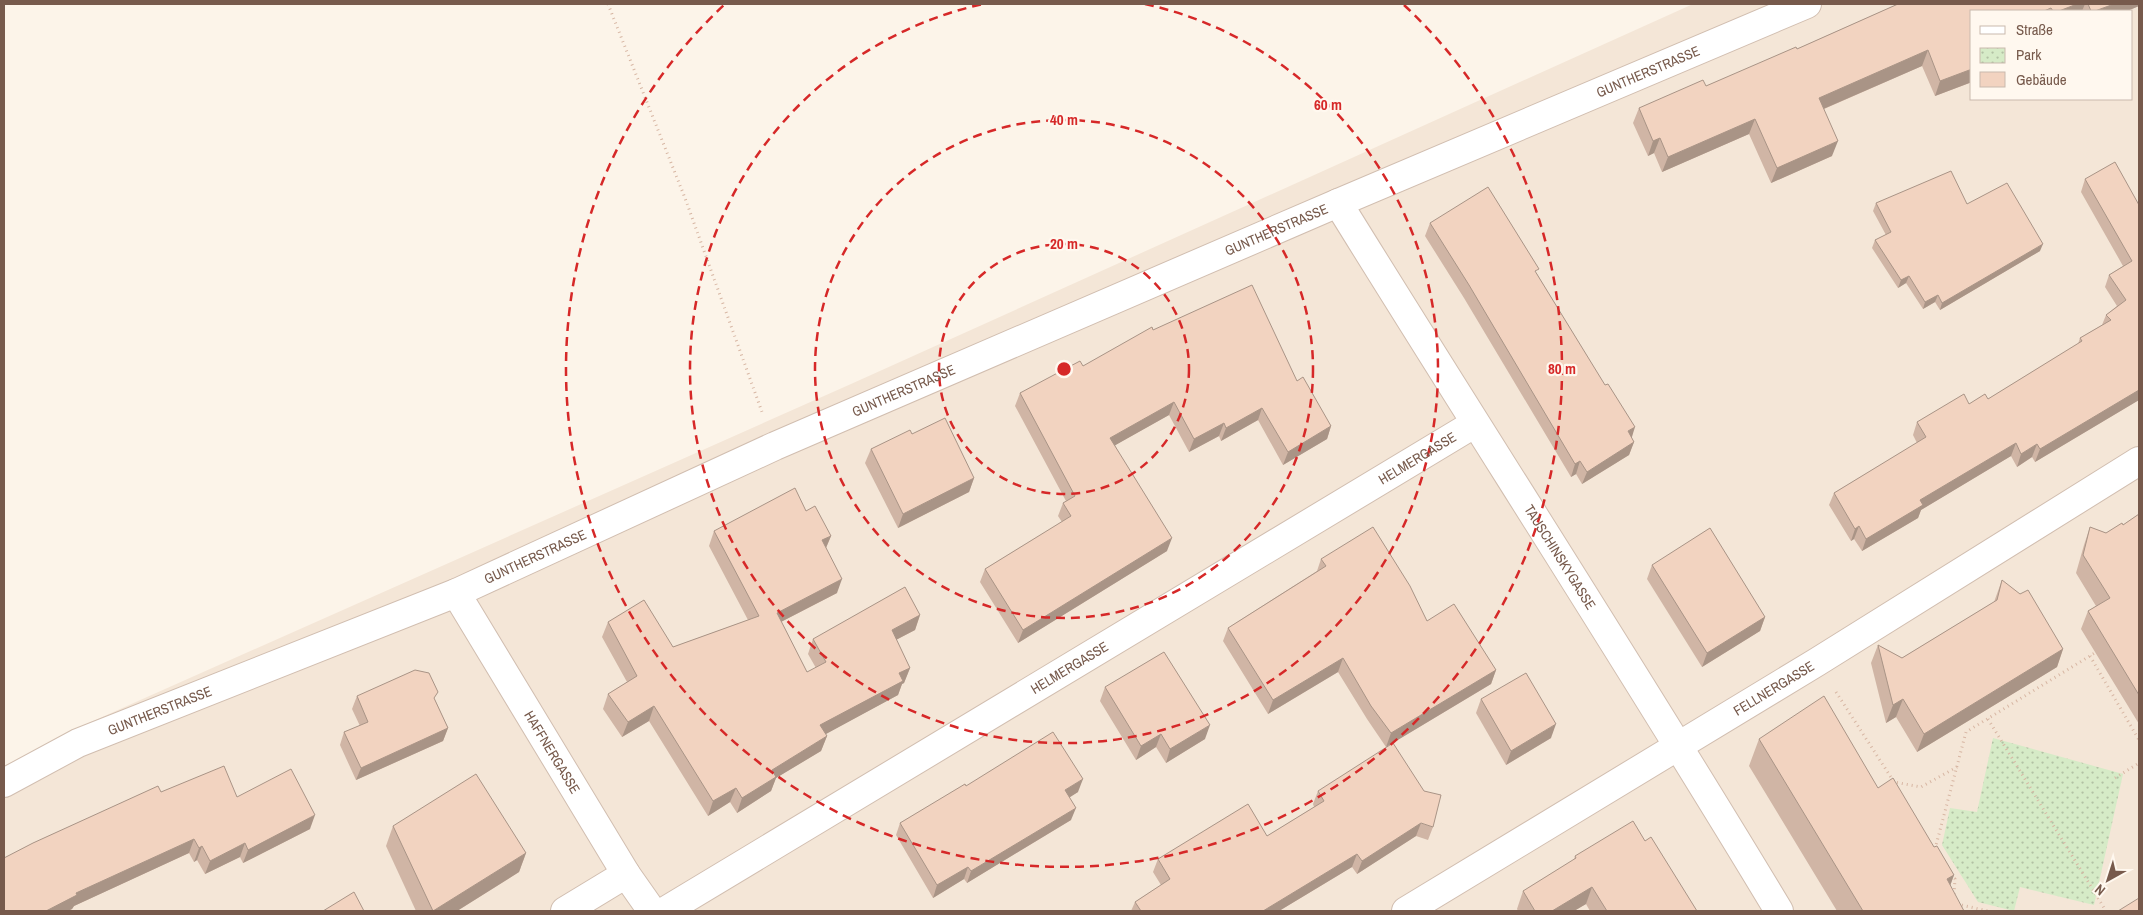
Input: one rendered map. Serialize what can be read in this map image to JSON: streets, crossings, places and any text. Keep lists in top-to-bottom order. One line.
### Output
{"streets":{"street":["GUNTHERSTRASSE","HELMERGASSE","TAUSCHINSKYGASSE","FELLNERGASSE","HAFFNERGASSE"]},"crossings":[["GUNTHERSTRASSE","TAUSCHINSKYGASSE"],["GUNTHERSTRASSE","HAFFNERGASSE"],["HELMERGASSE","TAUSCHINSKYGASSE"],["TAUSCHINSKYGASSE","FELLNERGASSE"]],"legend":["Straße","Park","Gebäude"],"north":"bottom left","rings":["60 m","40 m","20 m","80 m"]}
